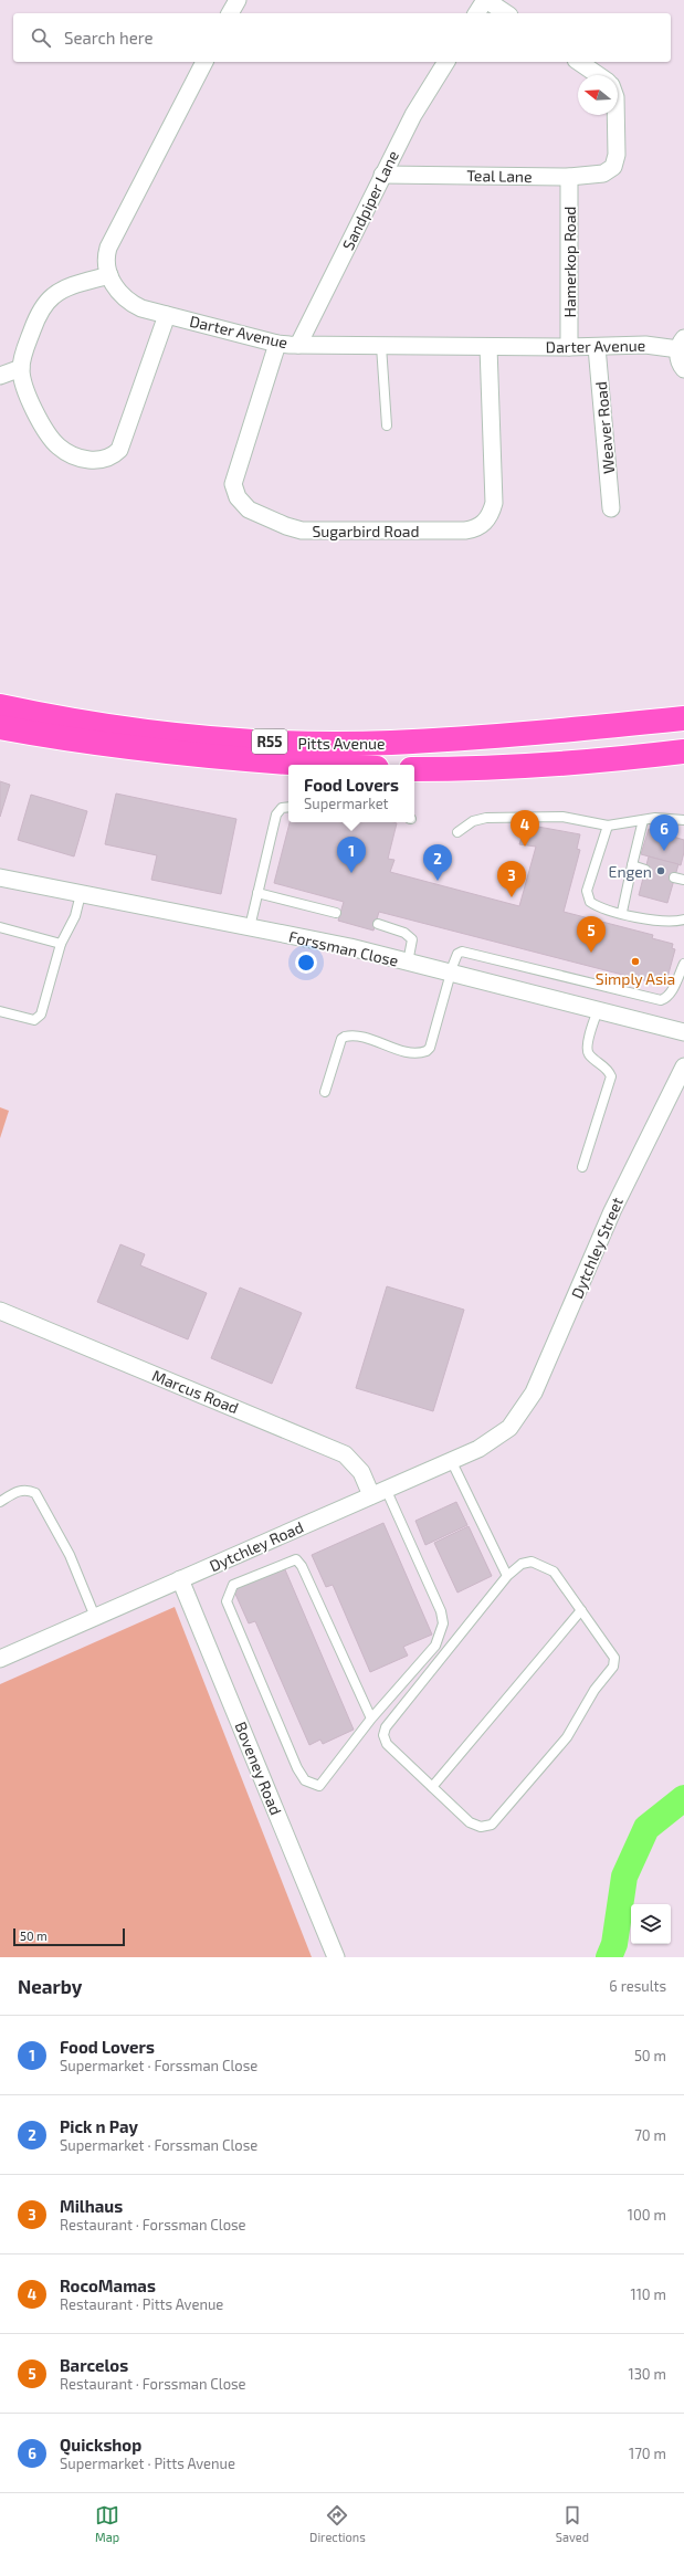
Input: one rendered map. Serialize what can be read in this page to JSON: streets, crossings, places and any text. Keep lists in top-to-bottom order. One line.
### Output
{"streets":{"main road":["R55","Pitts Avenue"],"street":["Teal Lane","Sandpiper Lane","Hamerkop Road","Darter Avenue","Weaver Road","Sugarbird Road","Forssman Close","Dytchley Street","Marcus Road","Dytchley Road","Boveney Road"]},"crossings":[["Teal Lane","Sandpiper Lane"],["Teal Lane","Hamerkop Road"],["Sandpiper Lane","Darter Avenue"],["Hamerkop Road","Darter Avenue"],["Darter Avenue","Weaver Road"],["Darter Avenue","Sugarbird Road"],["Dytchley Street","Dytchley Road"],["Marcus Road","Dytchley Road"],["Dytchley Road","Boveney Road"]],"places":["Engen","Simply Asia"],"scale_bar":"50 m","north":"left","page":{"search":"Search here","popup":["Food Lovers","Supermarket"],"pins":["4","6","1","2","3","5"],"scale":"50 m","heading":["Nearby","6 results"],"list":[{"mark":"1","name":"Food Lovers","note":"Supermarket · Forssman Close","value":"50 m"},{"mark":"2","name":"Pick n Pay","note":"Supermarket · Forssman Close","value":"70 m"},{"mark":"3","name":"Milhaus","note":"Restaurant · Forssman Close","value":"100 m"},{"mark":"4","name":"RocoMamas","note":"Restaurant · Pitts Avenue","value":"110 m"},{"mark":"5","name":"Barcelos","note":"Restaurant · Forssman Close","value":"130 m"},{"mark":"6","name":"Quickshop","note":"Supermarket · Pitts Avenue","value":"170 m"}],"nav":["Map","Directions","Saved"]}}
